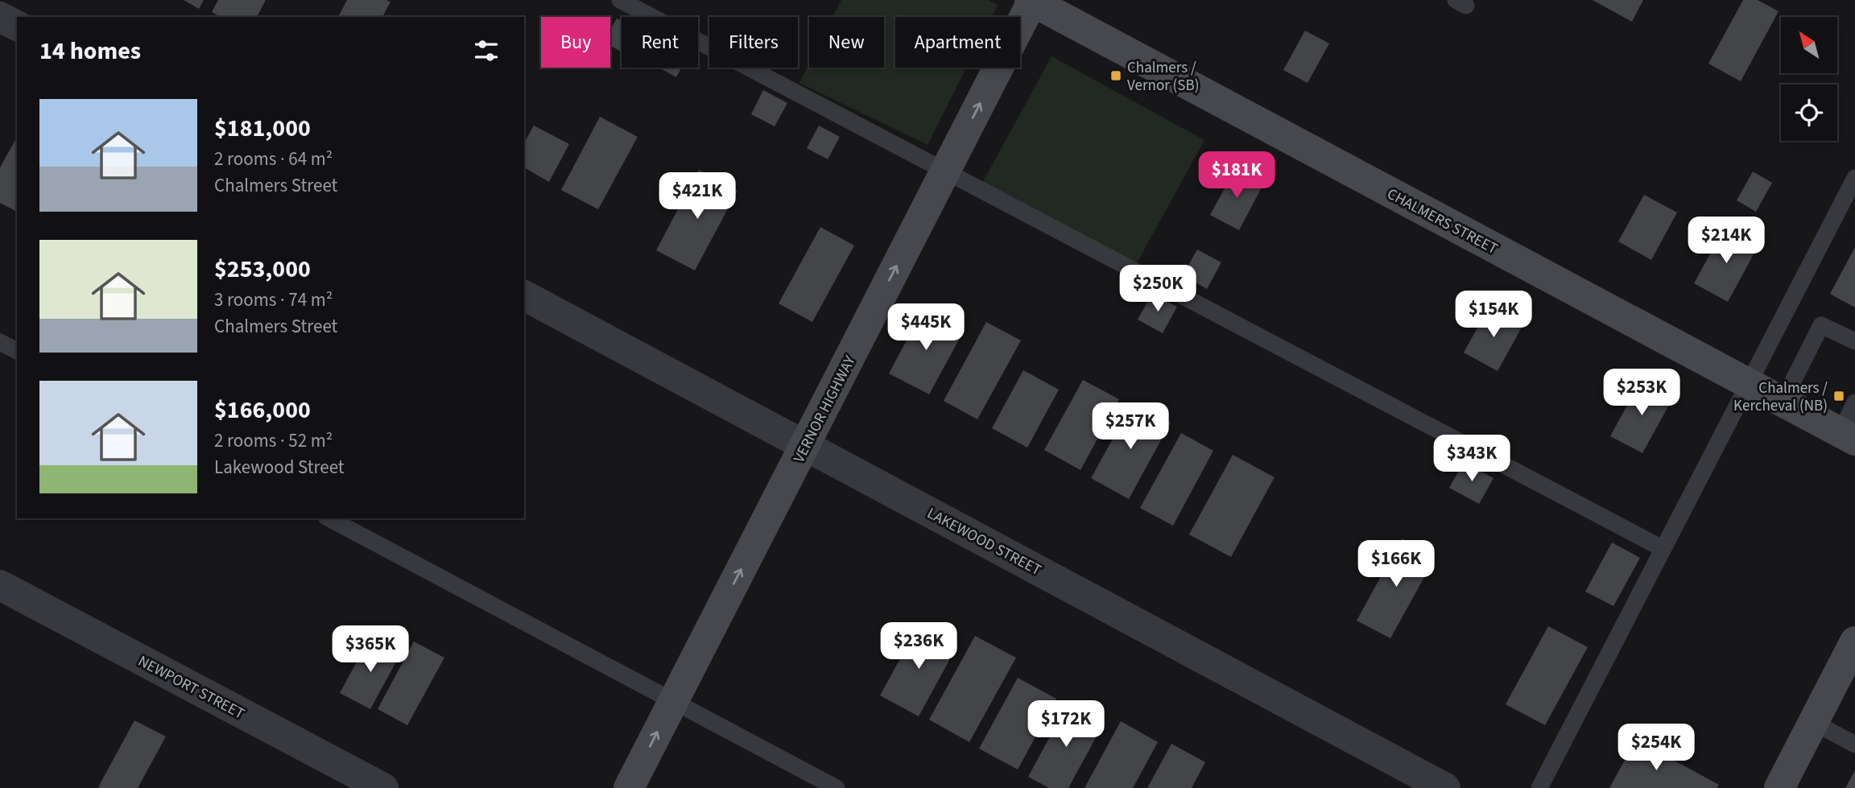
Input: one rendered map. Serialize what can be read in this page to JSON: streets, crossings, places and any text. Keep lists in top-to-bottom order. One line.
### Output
{"streets":{"street":["CHALMERS STREET","VERNOR HIGHWAY","LAKEWOOD STREET","NEWPORT STREET"]},"crossings":[["CHALMERS STREET","VERNOR HIGHWAY"],["VERNOR HIGHWAY","LAKEWOOD STREET"]],"one_way":["VERNOR HIGHWAY"],"places":{"transit":["Chalmers / Vernor (SB)","Chalmers / Kercheval (NB)"]},"north":"top left","page":{"chip":["Buy","Rent","Filters","New","Apartment"],"heading":"14 homes","list":[{"name":"$181,000","note":"2 rooms · 64 m² · Chalmers Street"},{"name":"$253,000","note":"3 rooms · 74 m² · Chalmers Street"},{"name":"$166,000","note":"2 rooms · 52 m² · Lakewood Street"}],"price":["$181K","$421K","$214K","$250K","$154K","$445K","$253K","$257K","$343K","$166K","$236K","$365K","$172K","$254K"]}}
